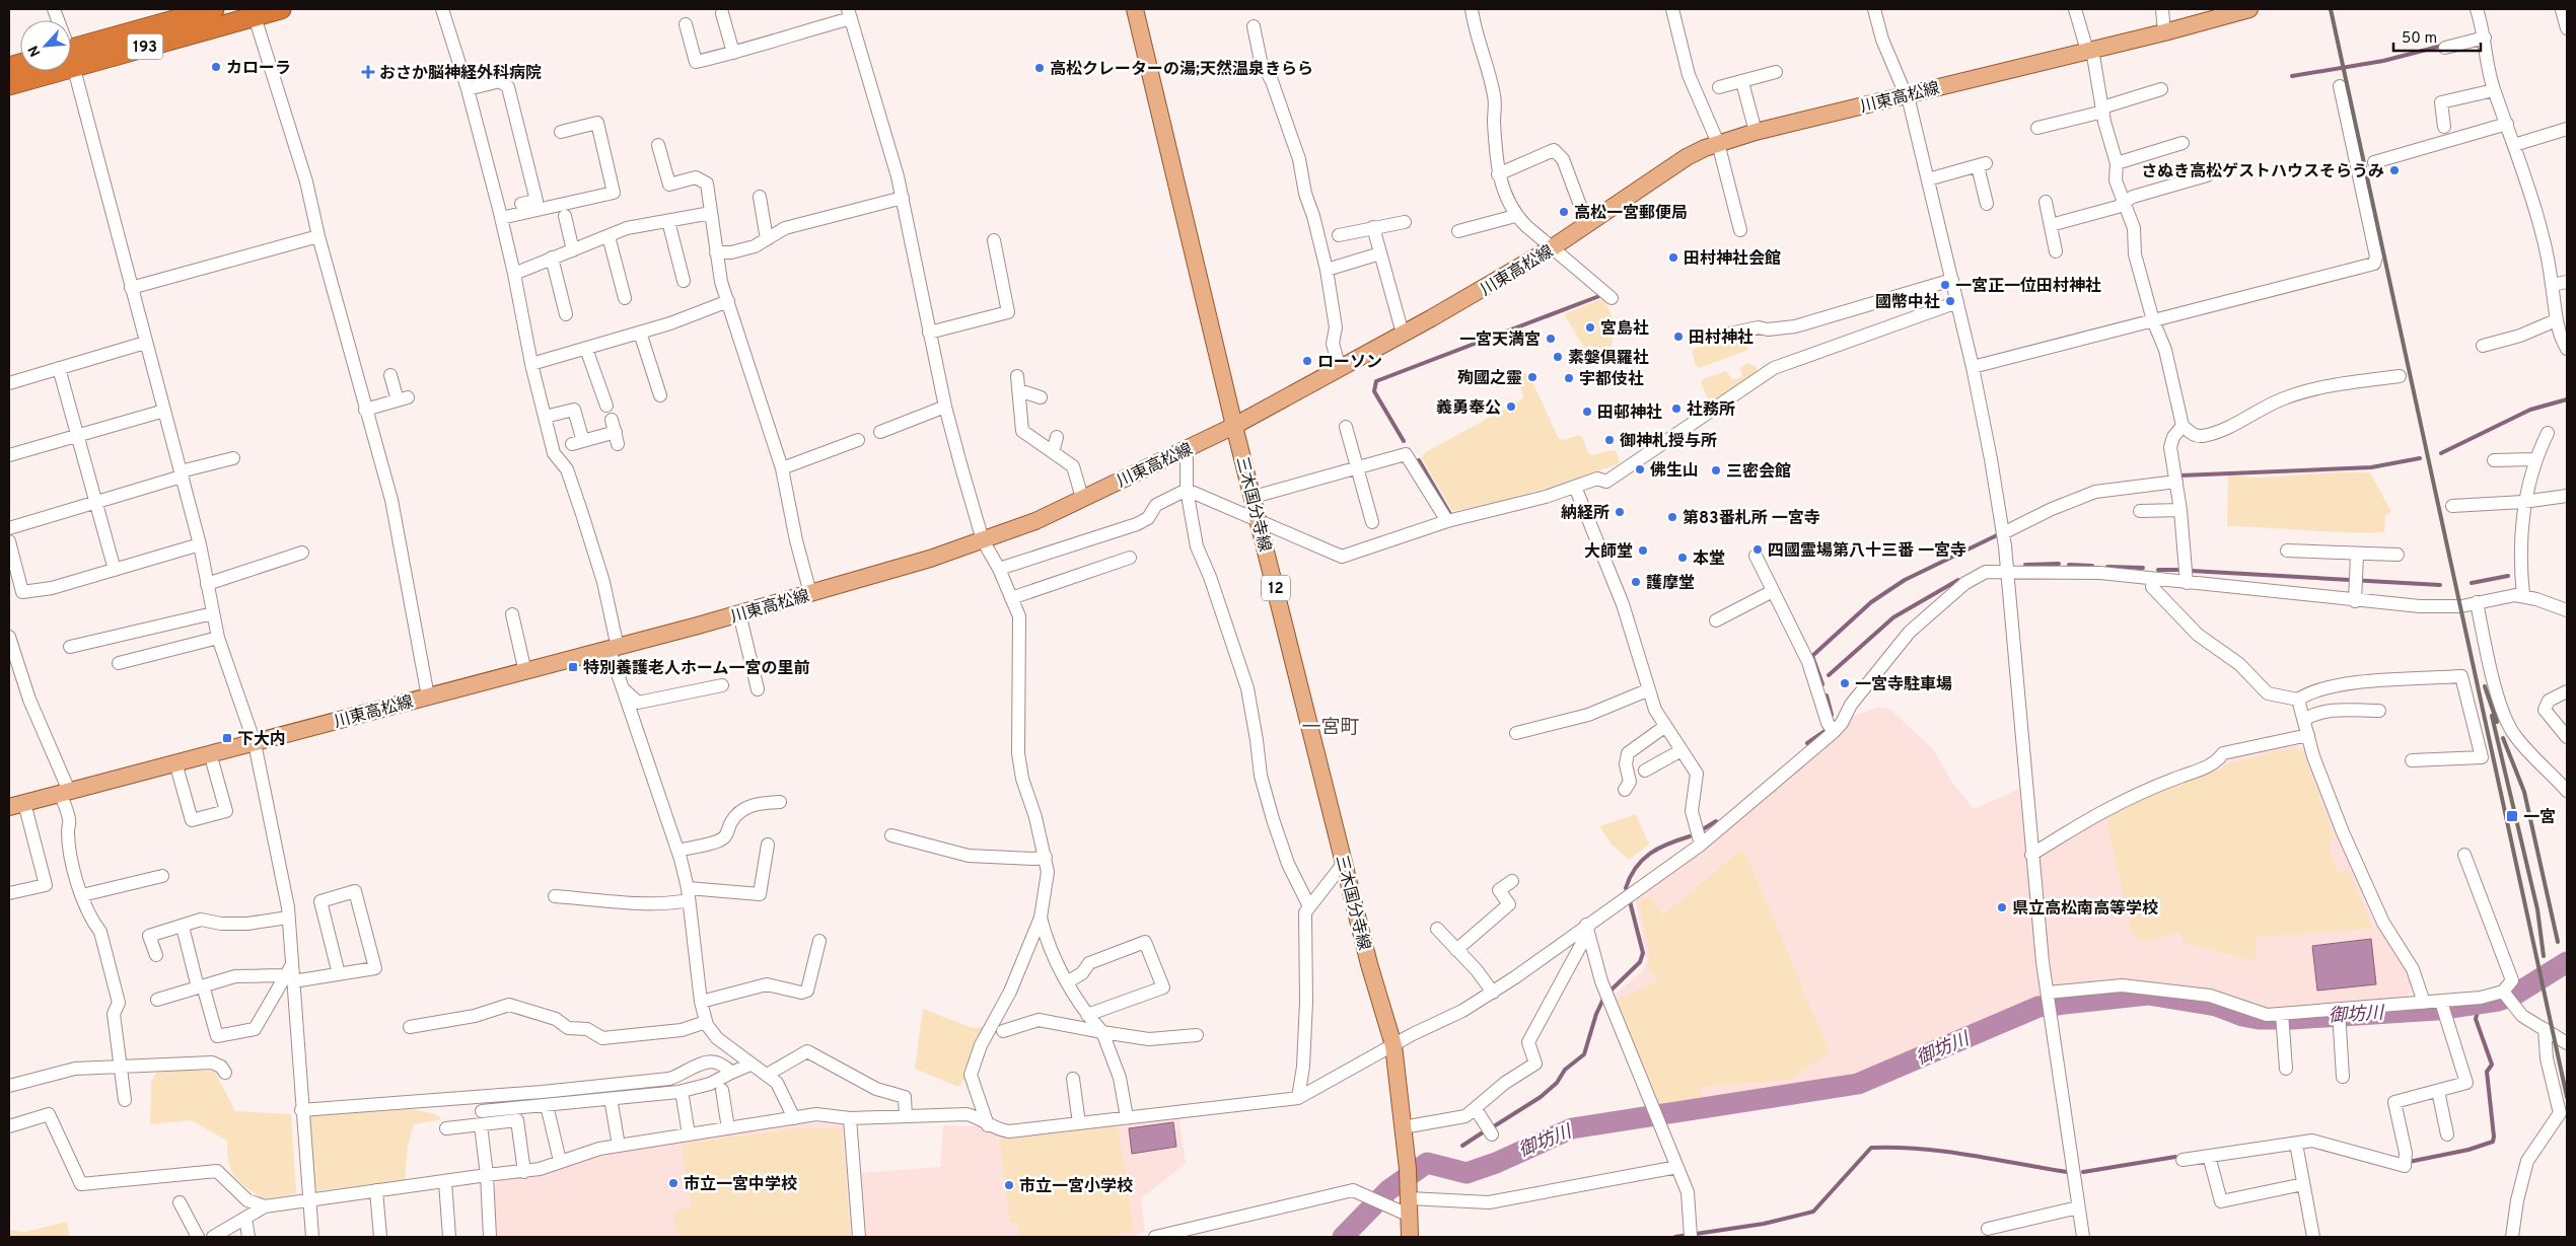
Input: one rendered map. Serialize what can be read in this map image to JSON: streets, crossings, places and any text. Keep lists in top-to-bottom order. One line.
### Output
{"streets":{"highway":["193"],"main road":["川東高松線","三木国分寺線","12"]},"crossings":[["川東高松線","三木国分寺線"]],"districts":["一宮町"],"water":["御坊川"],"places":{"other":["カローラ","高松クレーターの湯;天然温泉きらら","さぬき高松ゲストハウスそらうみ","高松一宮郵便局","田村神社会館","一宮正一位田村神社","國幣中社","宮島社","田村神社","一宮天満宮","素媻倶羅社","ローソン","殉國之靈","宇都伎社","義勇奉公","社務所","田邨神社","御神札授与所","佛生山","三密会館","納経所","第83番札所 一宮寺","四國霊場第八十三番 一宮寺","大師堂","本堂","護摩堂","一宮寺駐車場","県立高松南高等学校","市立一宮中学校","市立一宮小学校"],"health":["おさか脳神経外科病院"],"transit":["特別養護老人ホーム一宮の里前","下大内","一宮"]},"scale_bar":"50 m","north":"bottom left"}
